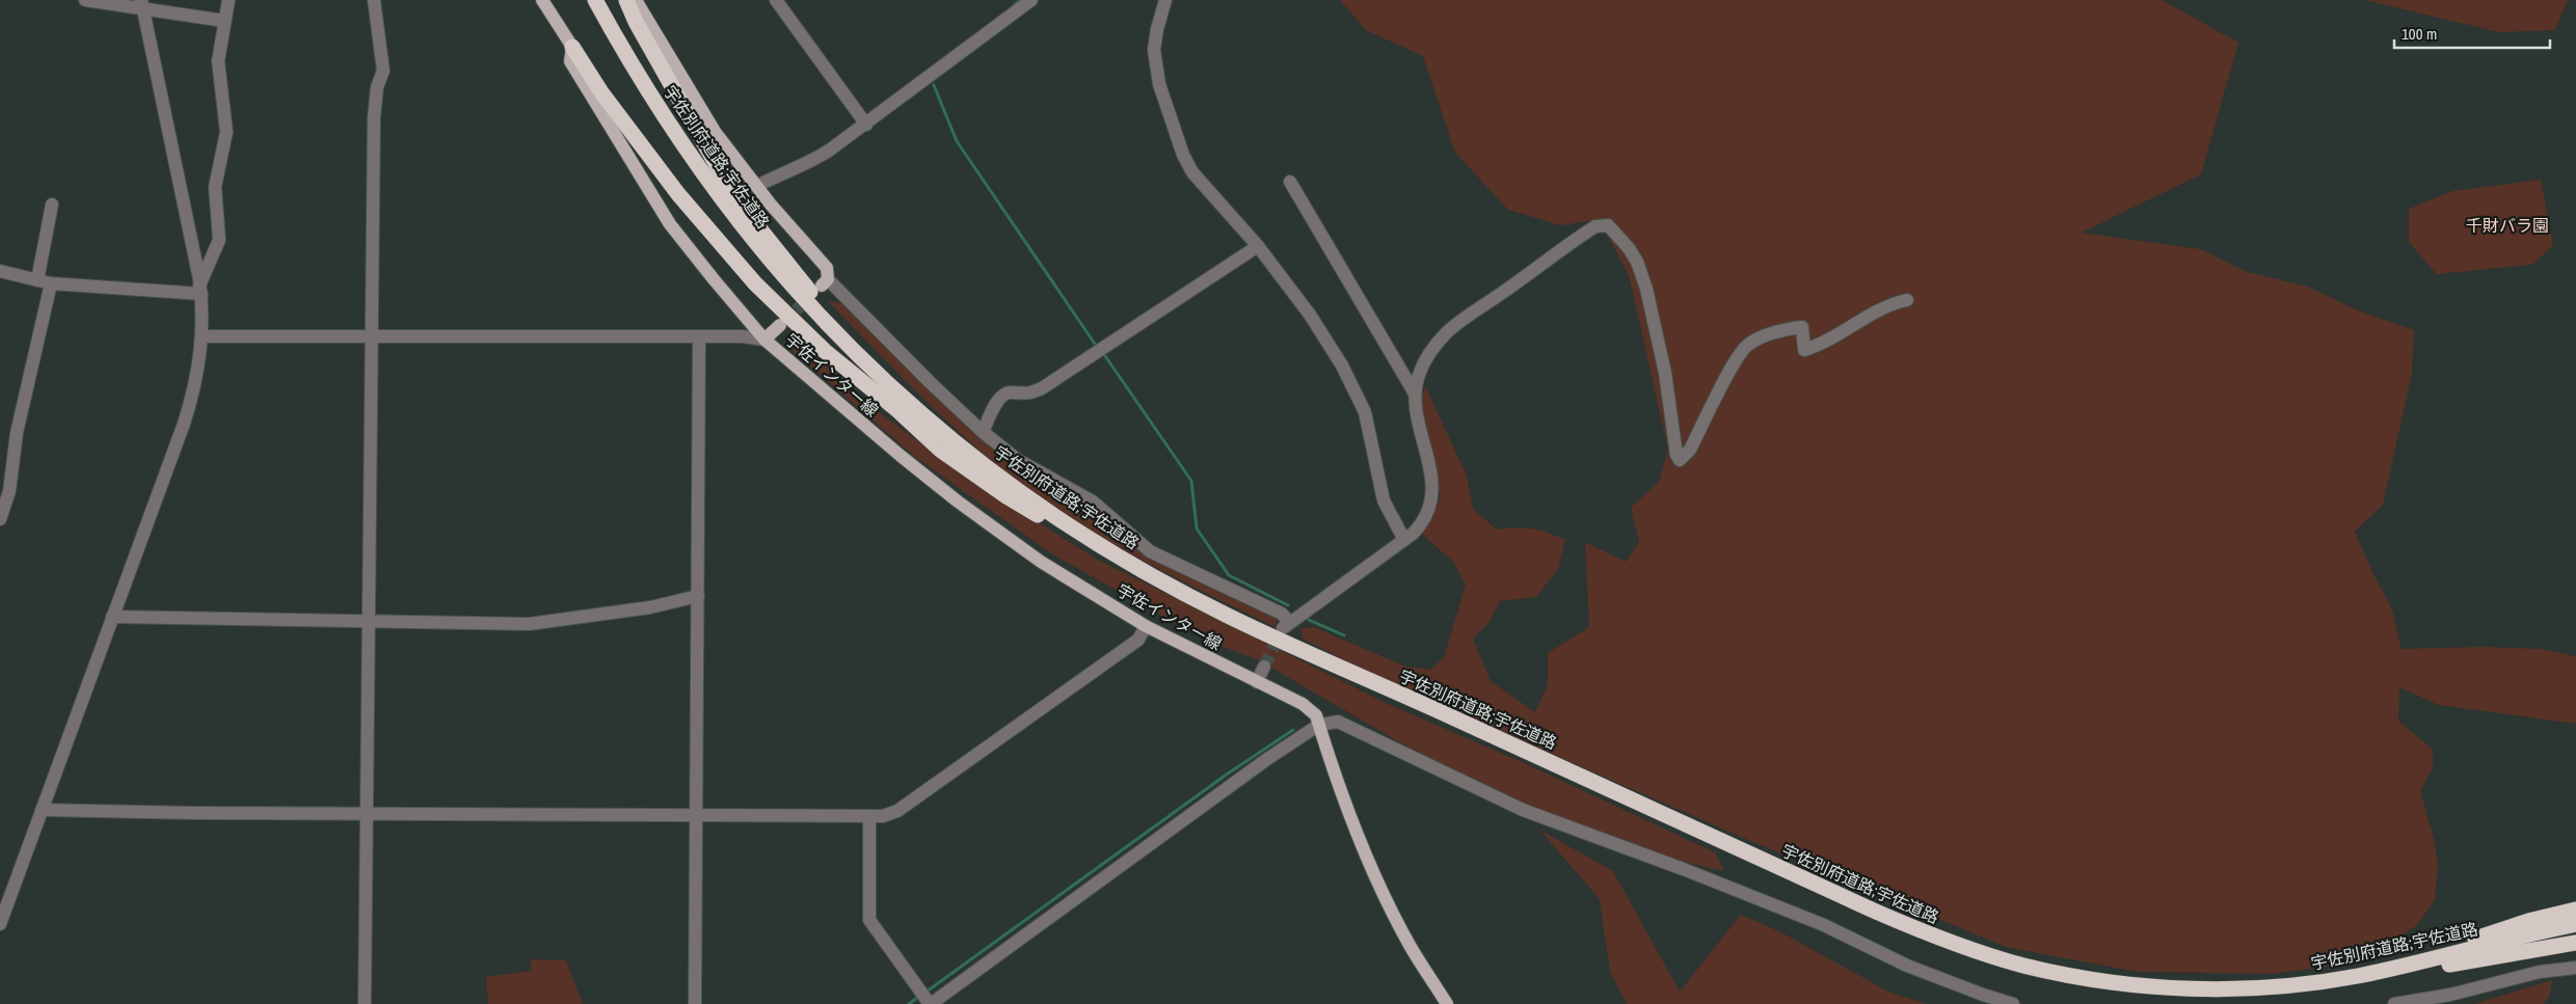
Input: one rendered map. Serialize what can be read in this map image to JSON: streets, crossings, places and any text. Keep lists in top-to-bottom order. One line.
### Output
{"streets":{"highway":["宇佐別府道路;宇佐道路"],"main road":["宇佐インター線"]},"parks":["千財バラ園"],"scale_bar":"100 m"}
